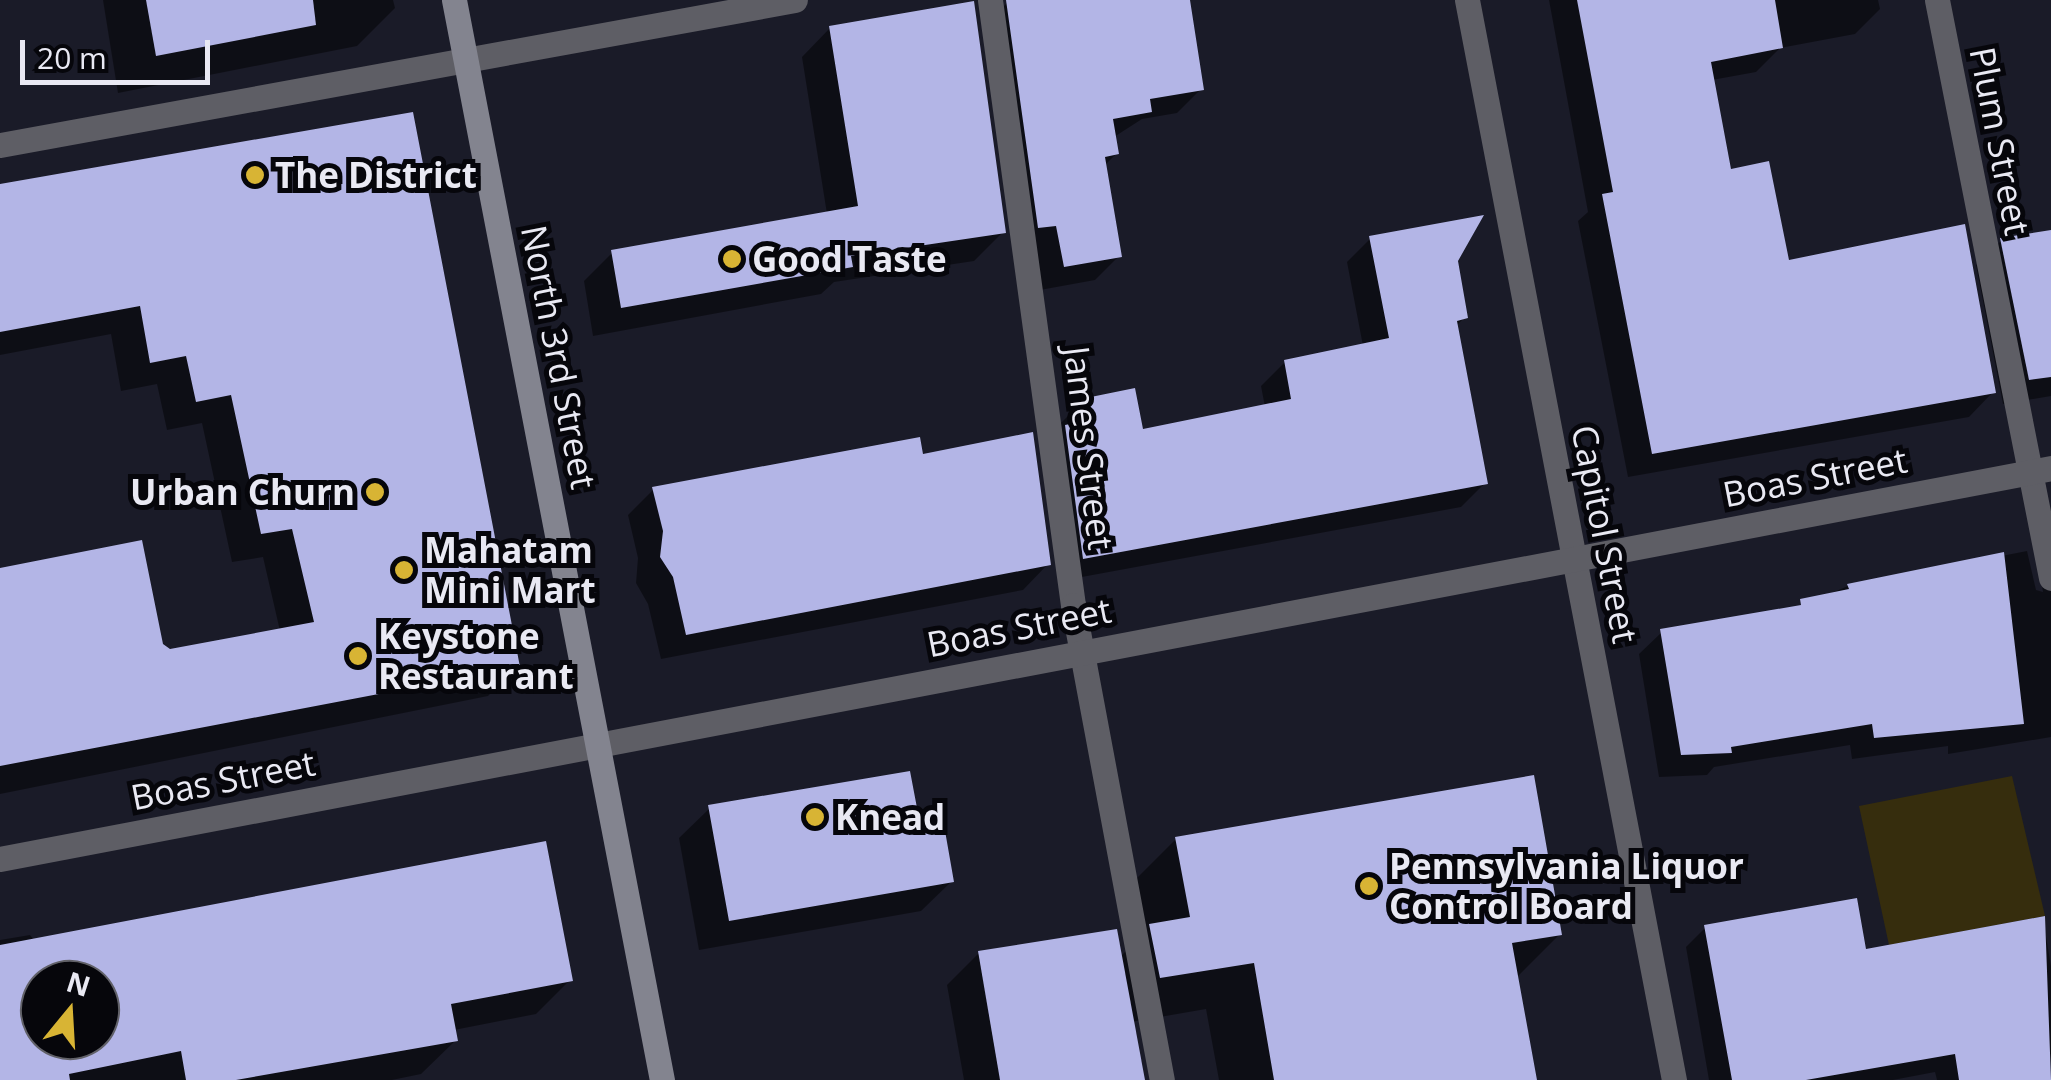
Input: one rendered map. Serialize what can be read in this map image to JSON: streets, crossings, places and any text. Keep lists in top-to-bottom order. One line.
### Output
{"streets":{"main road":["North 3rd Street"],"street":["Plum Street","James Street","Boas Street","Capitol Street"]},"crossings":[["Plum Street","Boas Street"],["North 3rd Street","Boas Street"],["James Street","Boas Street"],["Boas Street","Capitol Street"]],"places":["The District","Good Taste","Urban Churn","Mahatam Mini Mart","Keystone Restaurant","Knead","Pennsylvania Liquor Control Board"],"scale_bar":"20 m","north":"top"}
